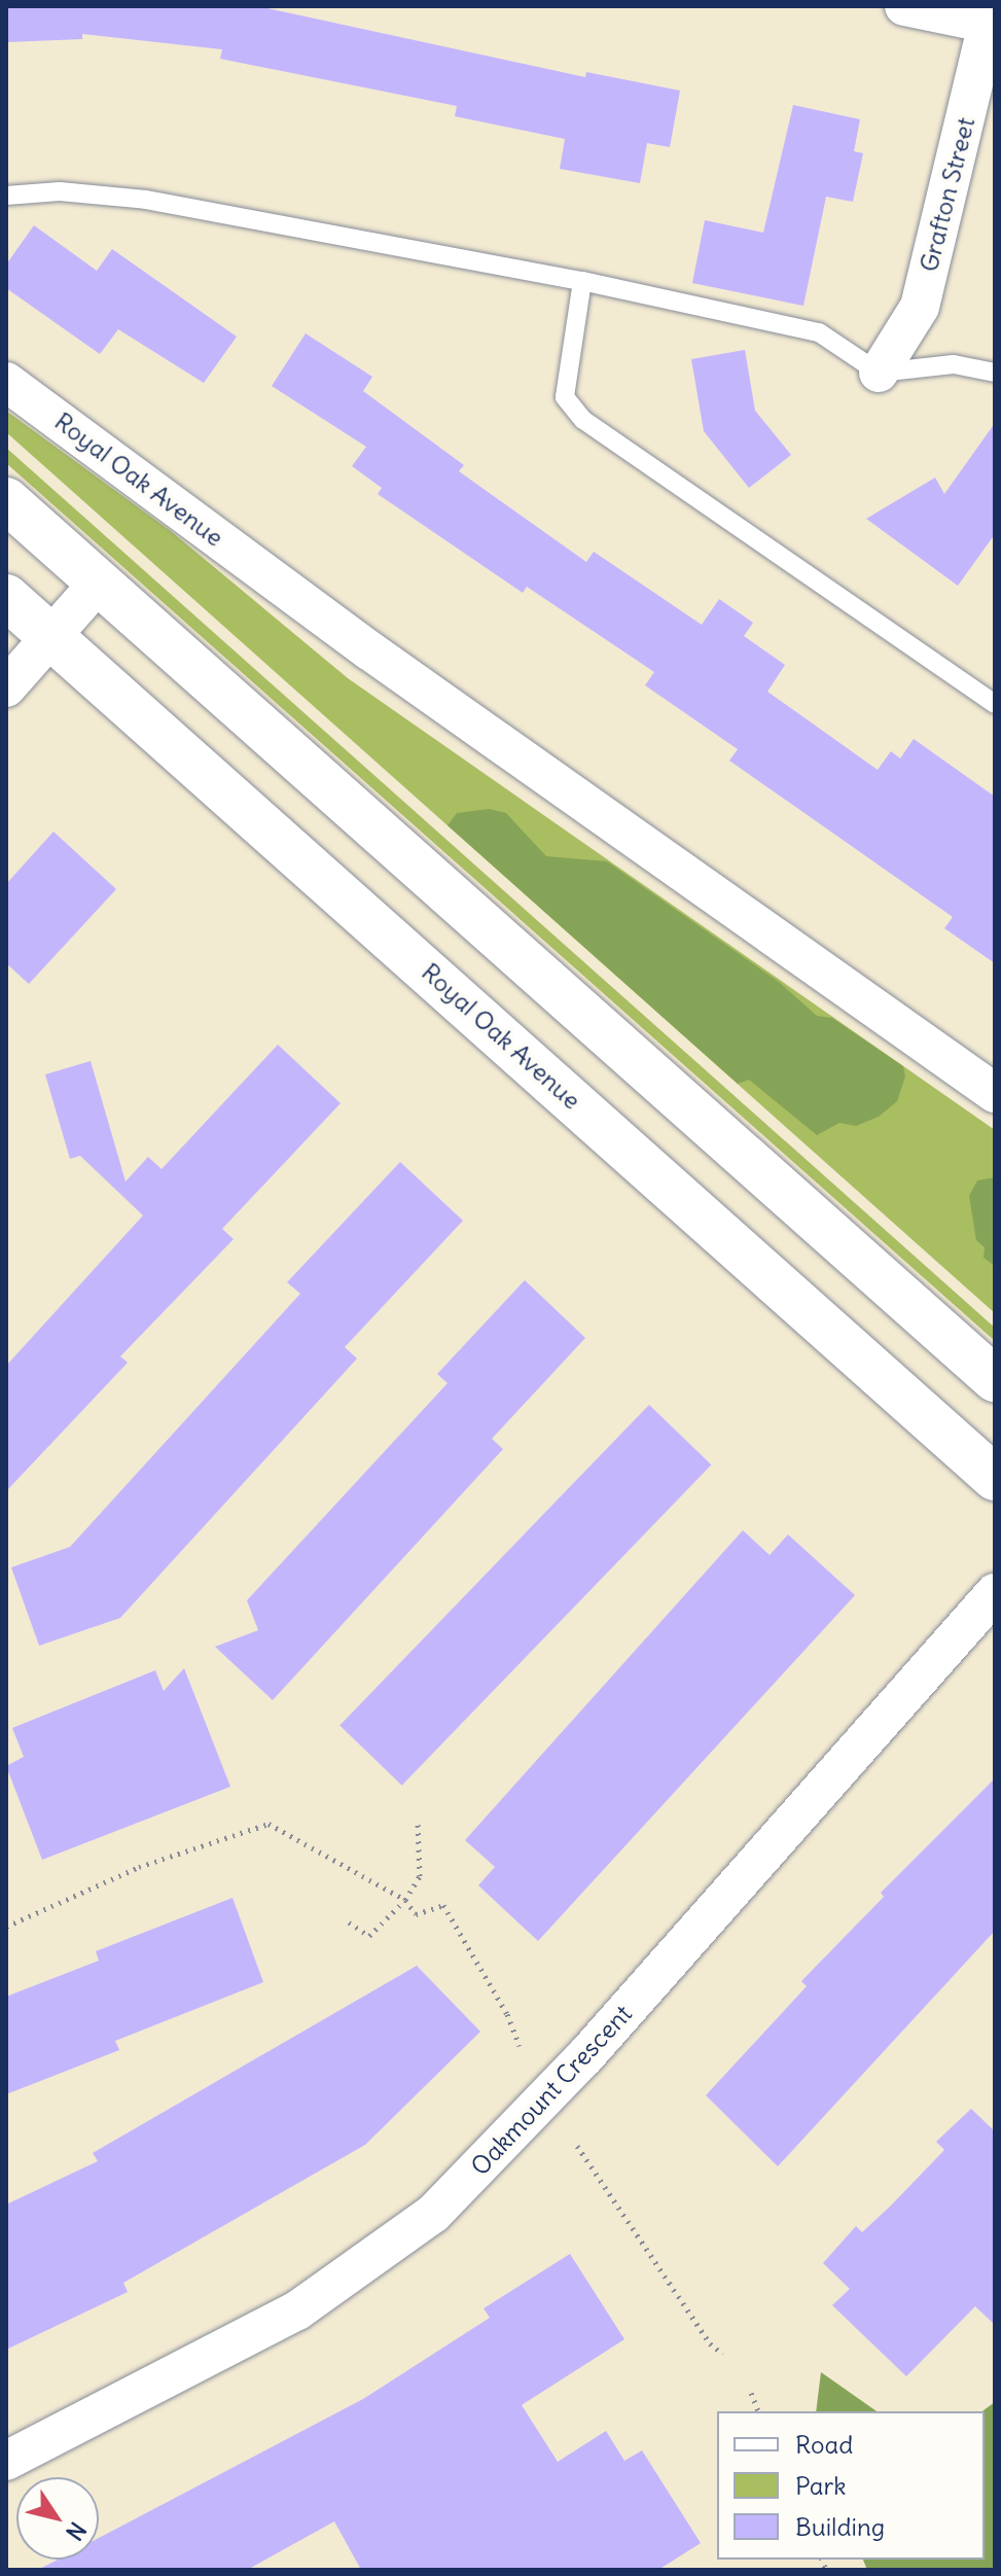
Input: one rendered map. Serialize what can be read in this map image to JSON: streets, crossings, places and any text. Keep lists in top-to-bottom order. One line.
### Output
{"streets":{"main road":["Royal Oak Avenue"],"street":["Grafton Street","Oakmount Crescent"]},"legend":["Road","Park","Building"],"north":"bottom right"}
